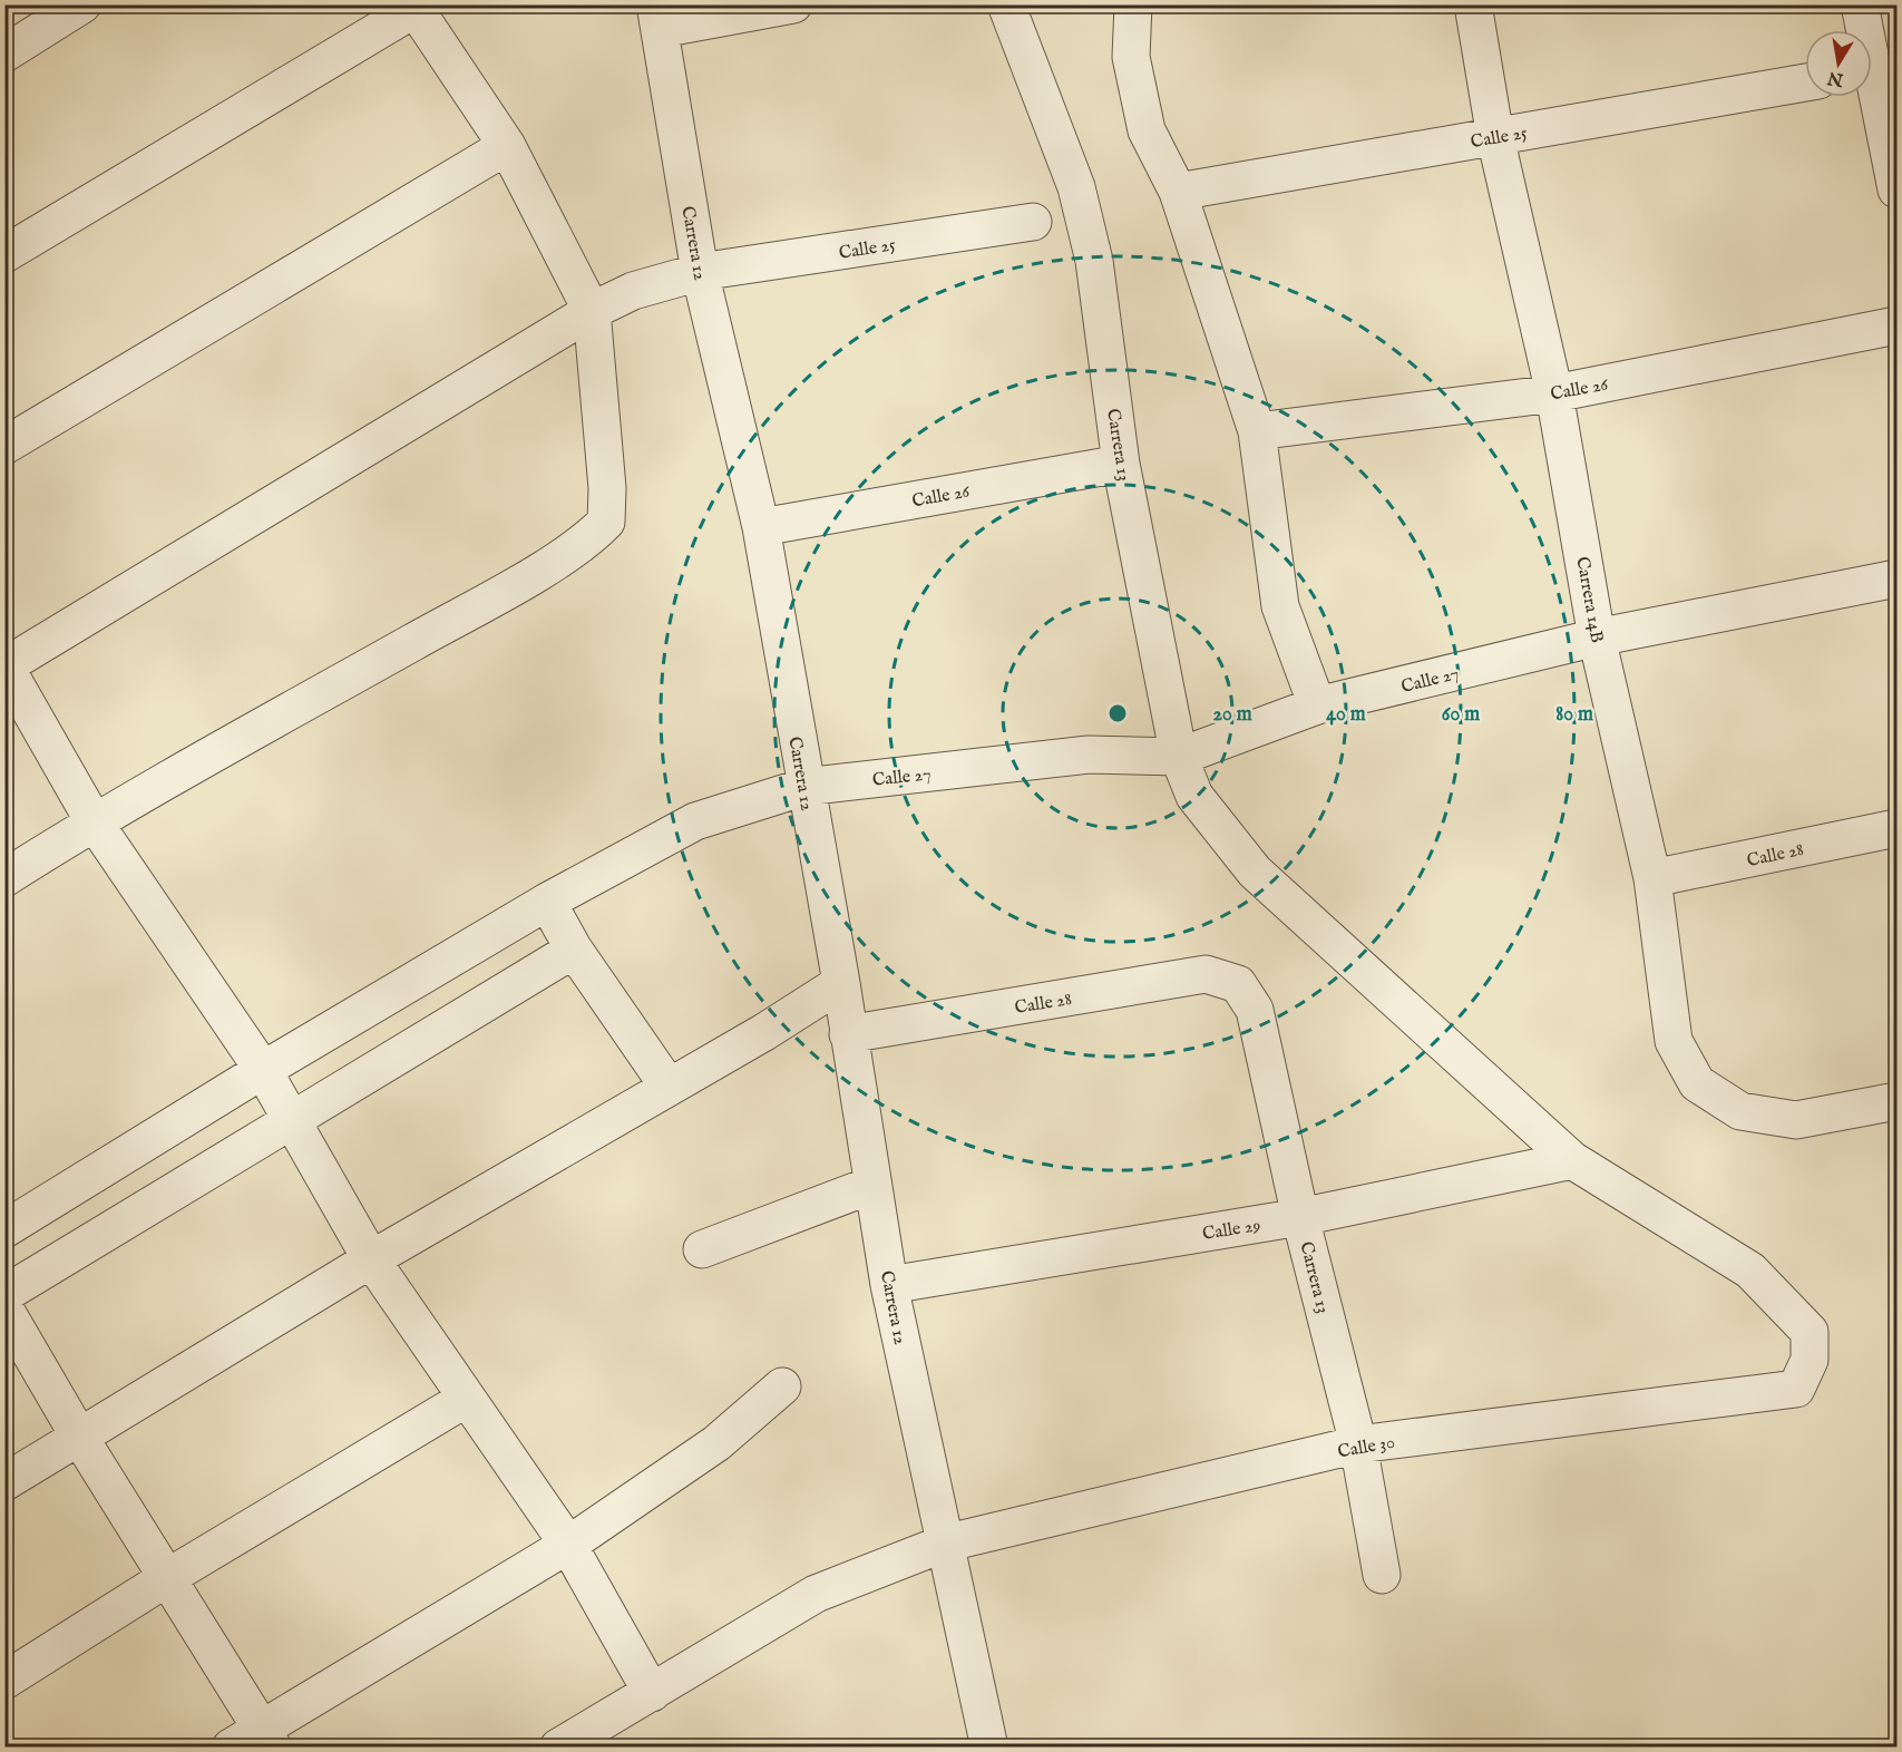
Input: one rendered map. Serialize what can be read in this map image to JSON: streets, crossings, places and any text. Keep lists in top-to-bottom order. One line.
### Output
{"streets":{"street":["Calle 25","Carrera 12","Calle 26","Carrera 13","Carrera 14B","Calle 27","Calle 28","Calle 29","Calle 30"]},"crossings":[["Calle 25","Carrera 12"],["Calle 25","Carrera 14B"],["Carrera 12","Calle 26"],["Carrera 12","Calle 27"],["Carrera 12","Calle 28"],["Carrera 12","Calle 29"],["Carrera 12","Calle 30"],["Calle 26","Carrera 13"],["Calle 26","Carrera 14B"],["Carrera 13","Calle 27"],["Carrera 13","Calle 28"],["Carrera 13","Calle 29"],["Carrera 13","Calle 30"],["Carrera 14B","Calle 27"],["Carrera 14B","Calle 28"]],"north":"bottom","rings":["20 m","40 m","60 m","80 m"]}
